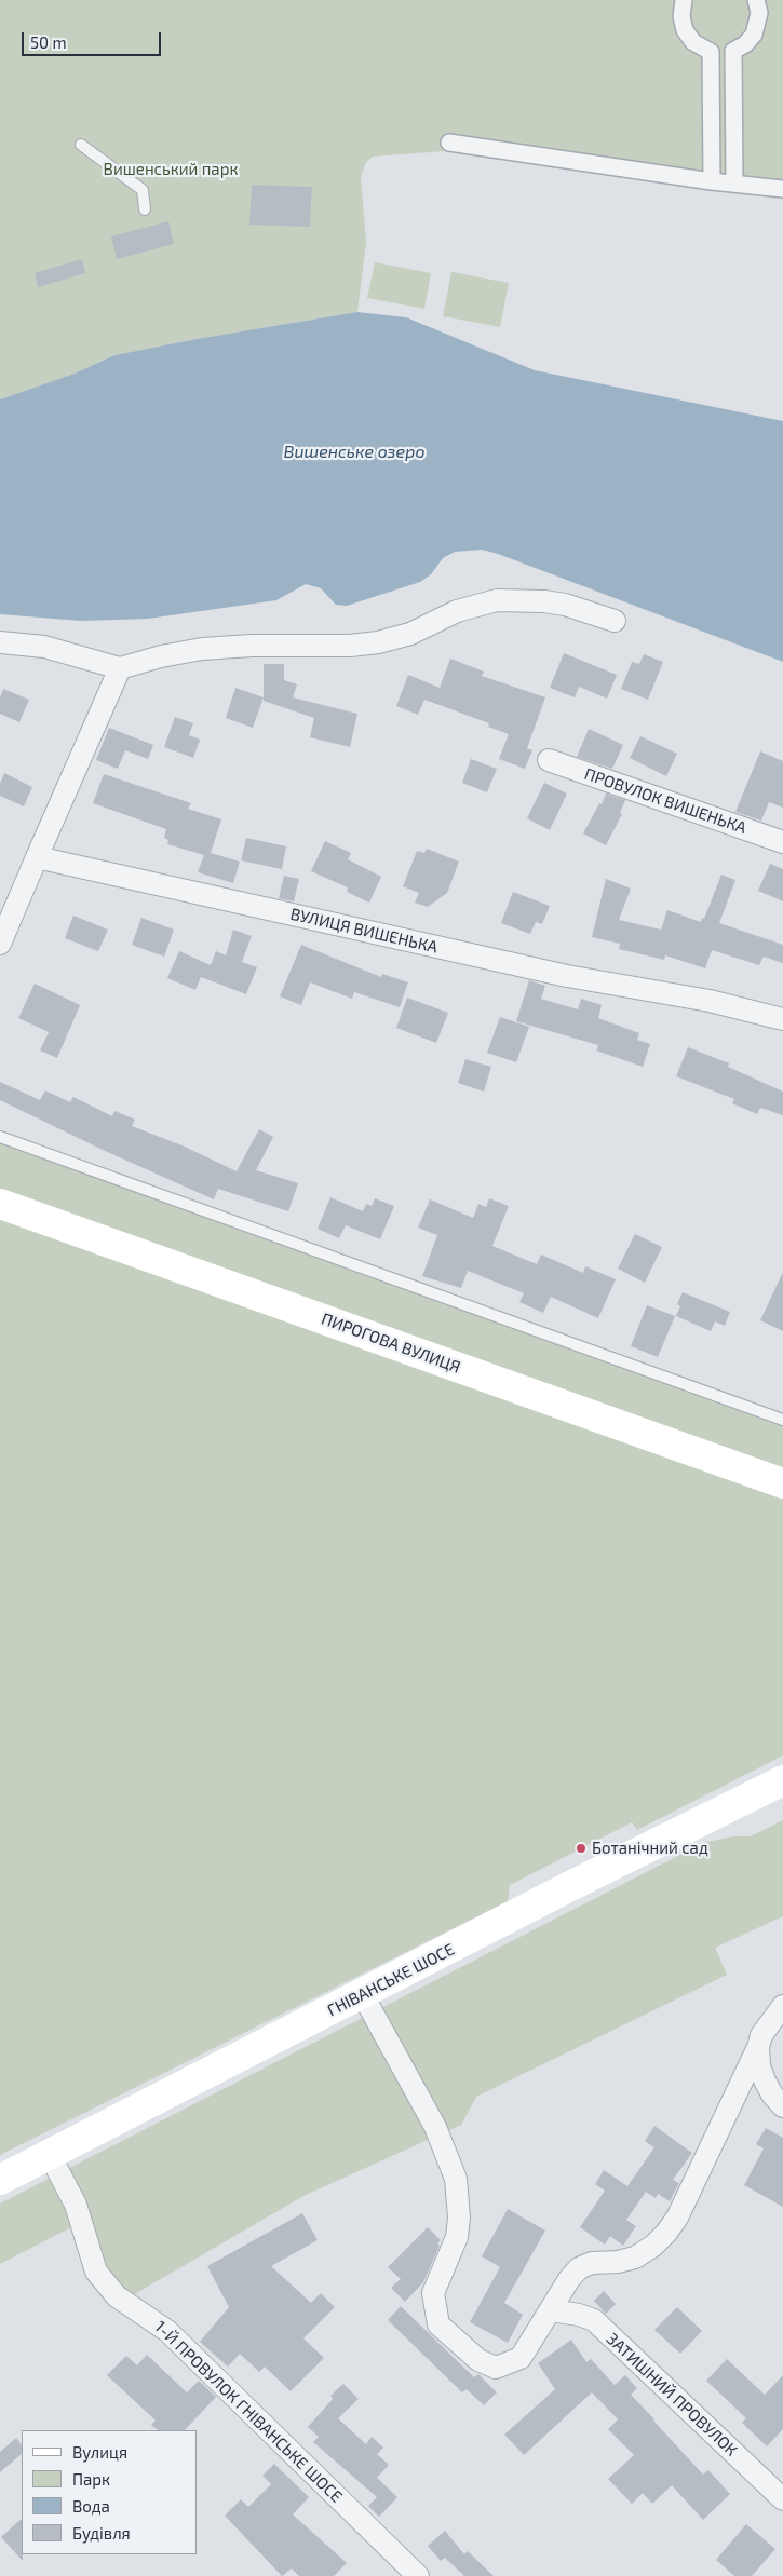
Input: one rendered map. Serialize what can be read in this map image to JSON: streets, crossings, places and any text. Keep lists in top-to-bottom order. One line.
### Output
{"streets":{"main road":["ПИРОГОВА ВУЛИЦЯ","ГНІВАНСЬКЕ ШОСЕ"],"street":["ПРОВУЛОК ВИШЕНЬКА","ВУЛИЦЯ ВИШЕНЬКА","ЗАТИШНИЙ ПРОВУЛОК","1-Й ПРОВУЛОК ГНІВАНСЬКЕ ШОСЕ"]},"crossings":[["ГНІВАНСЬКЕ ШОСЕ","1-Й ПРОВУЛОК ГНІВАНСЬКЕ ШОСЕ"]],"water":["Вишенське озеро"],"parks":["Вишенський парк"],"places":["Ботанічний сад"],"legend":["Вулиця","Парк","Вода","Будівля"],"scale_bar":"50 m"}
